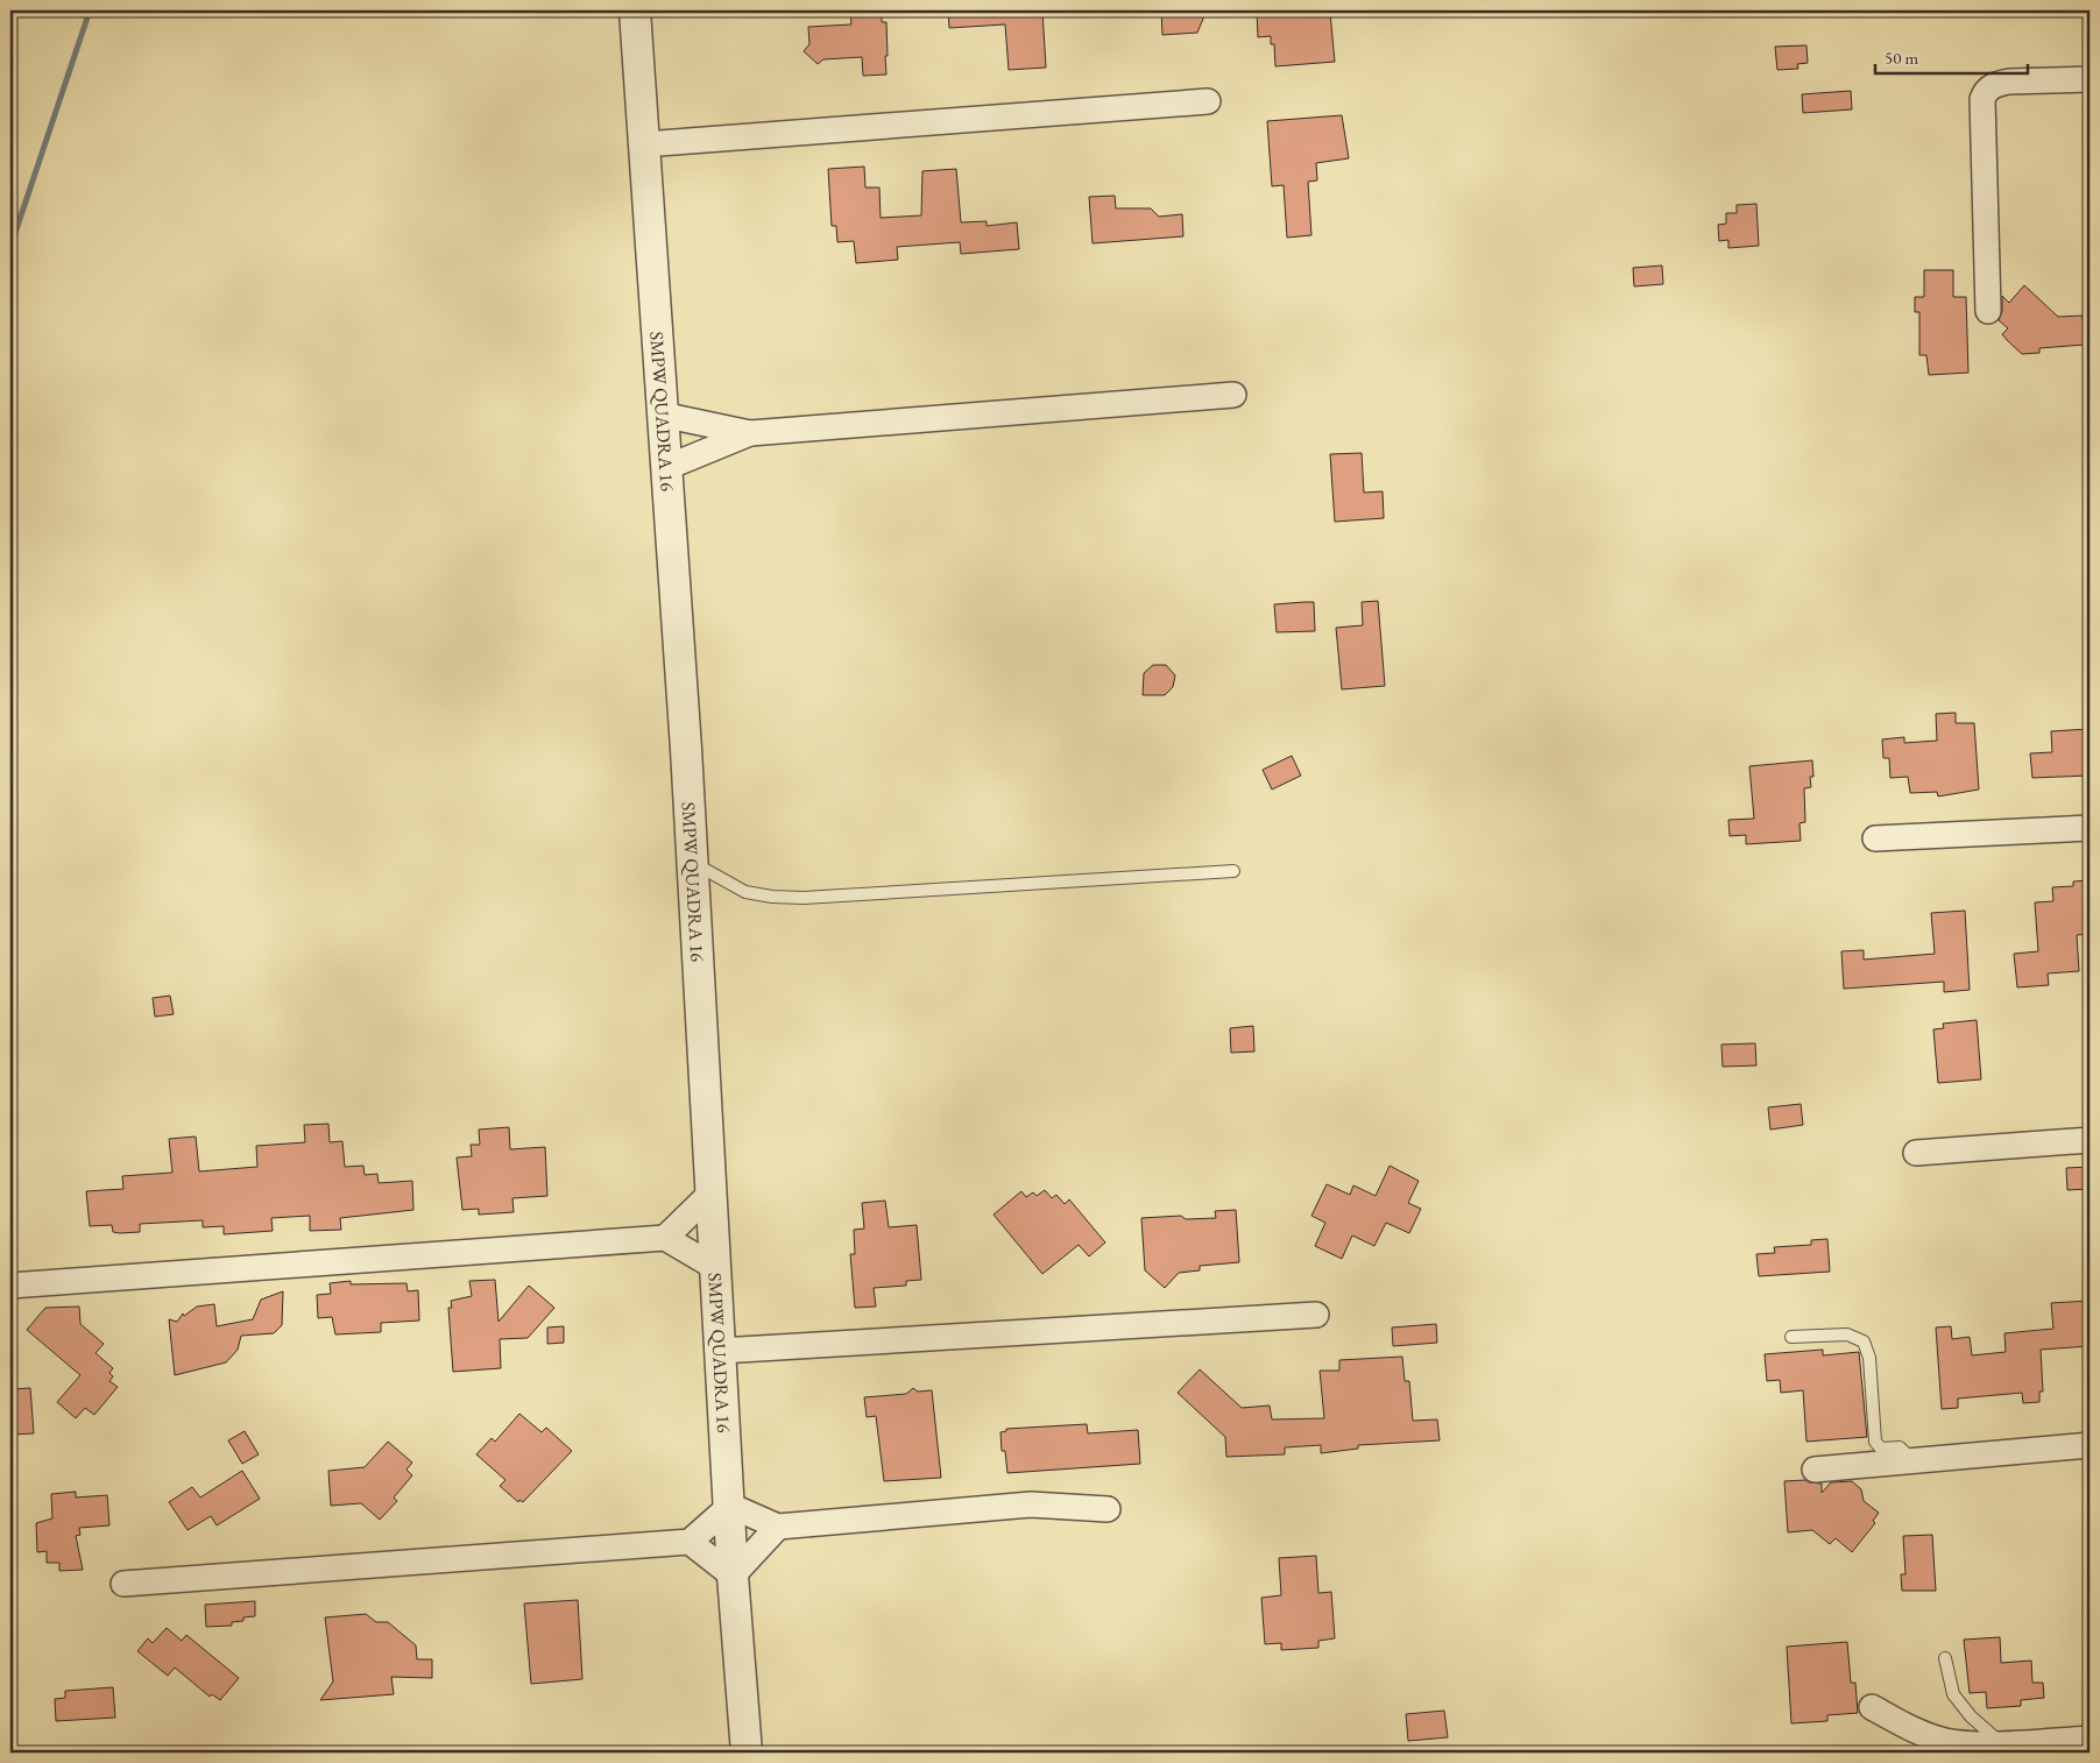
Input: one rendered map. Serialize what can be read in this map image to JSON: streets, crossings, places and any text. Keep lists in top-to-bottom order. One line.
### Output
{"streets":{"street":["SMPW QUADRA 16"]},"scale_bar":"50 m"}
